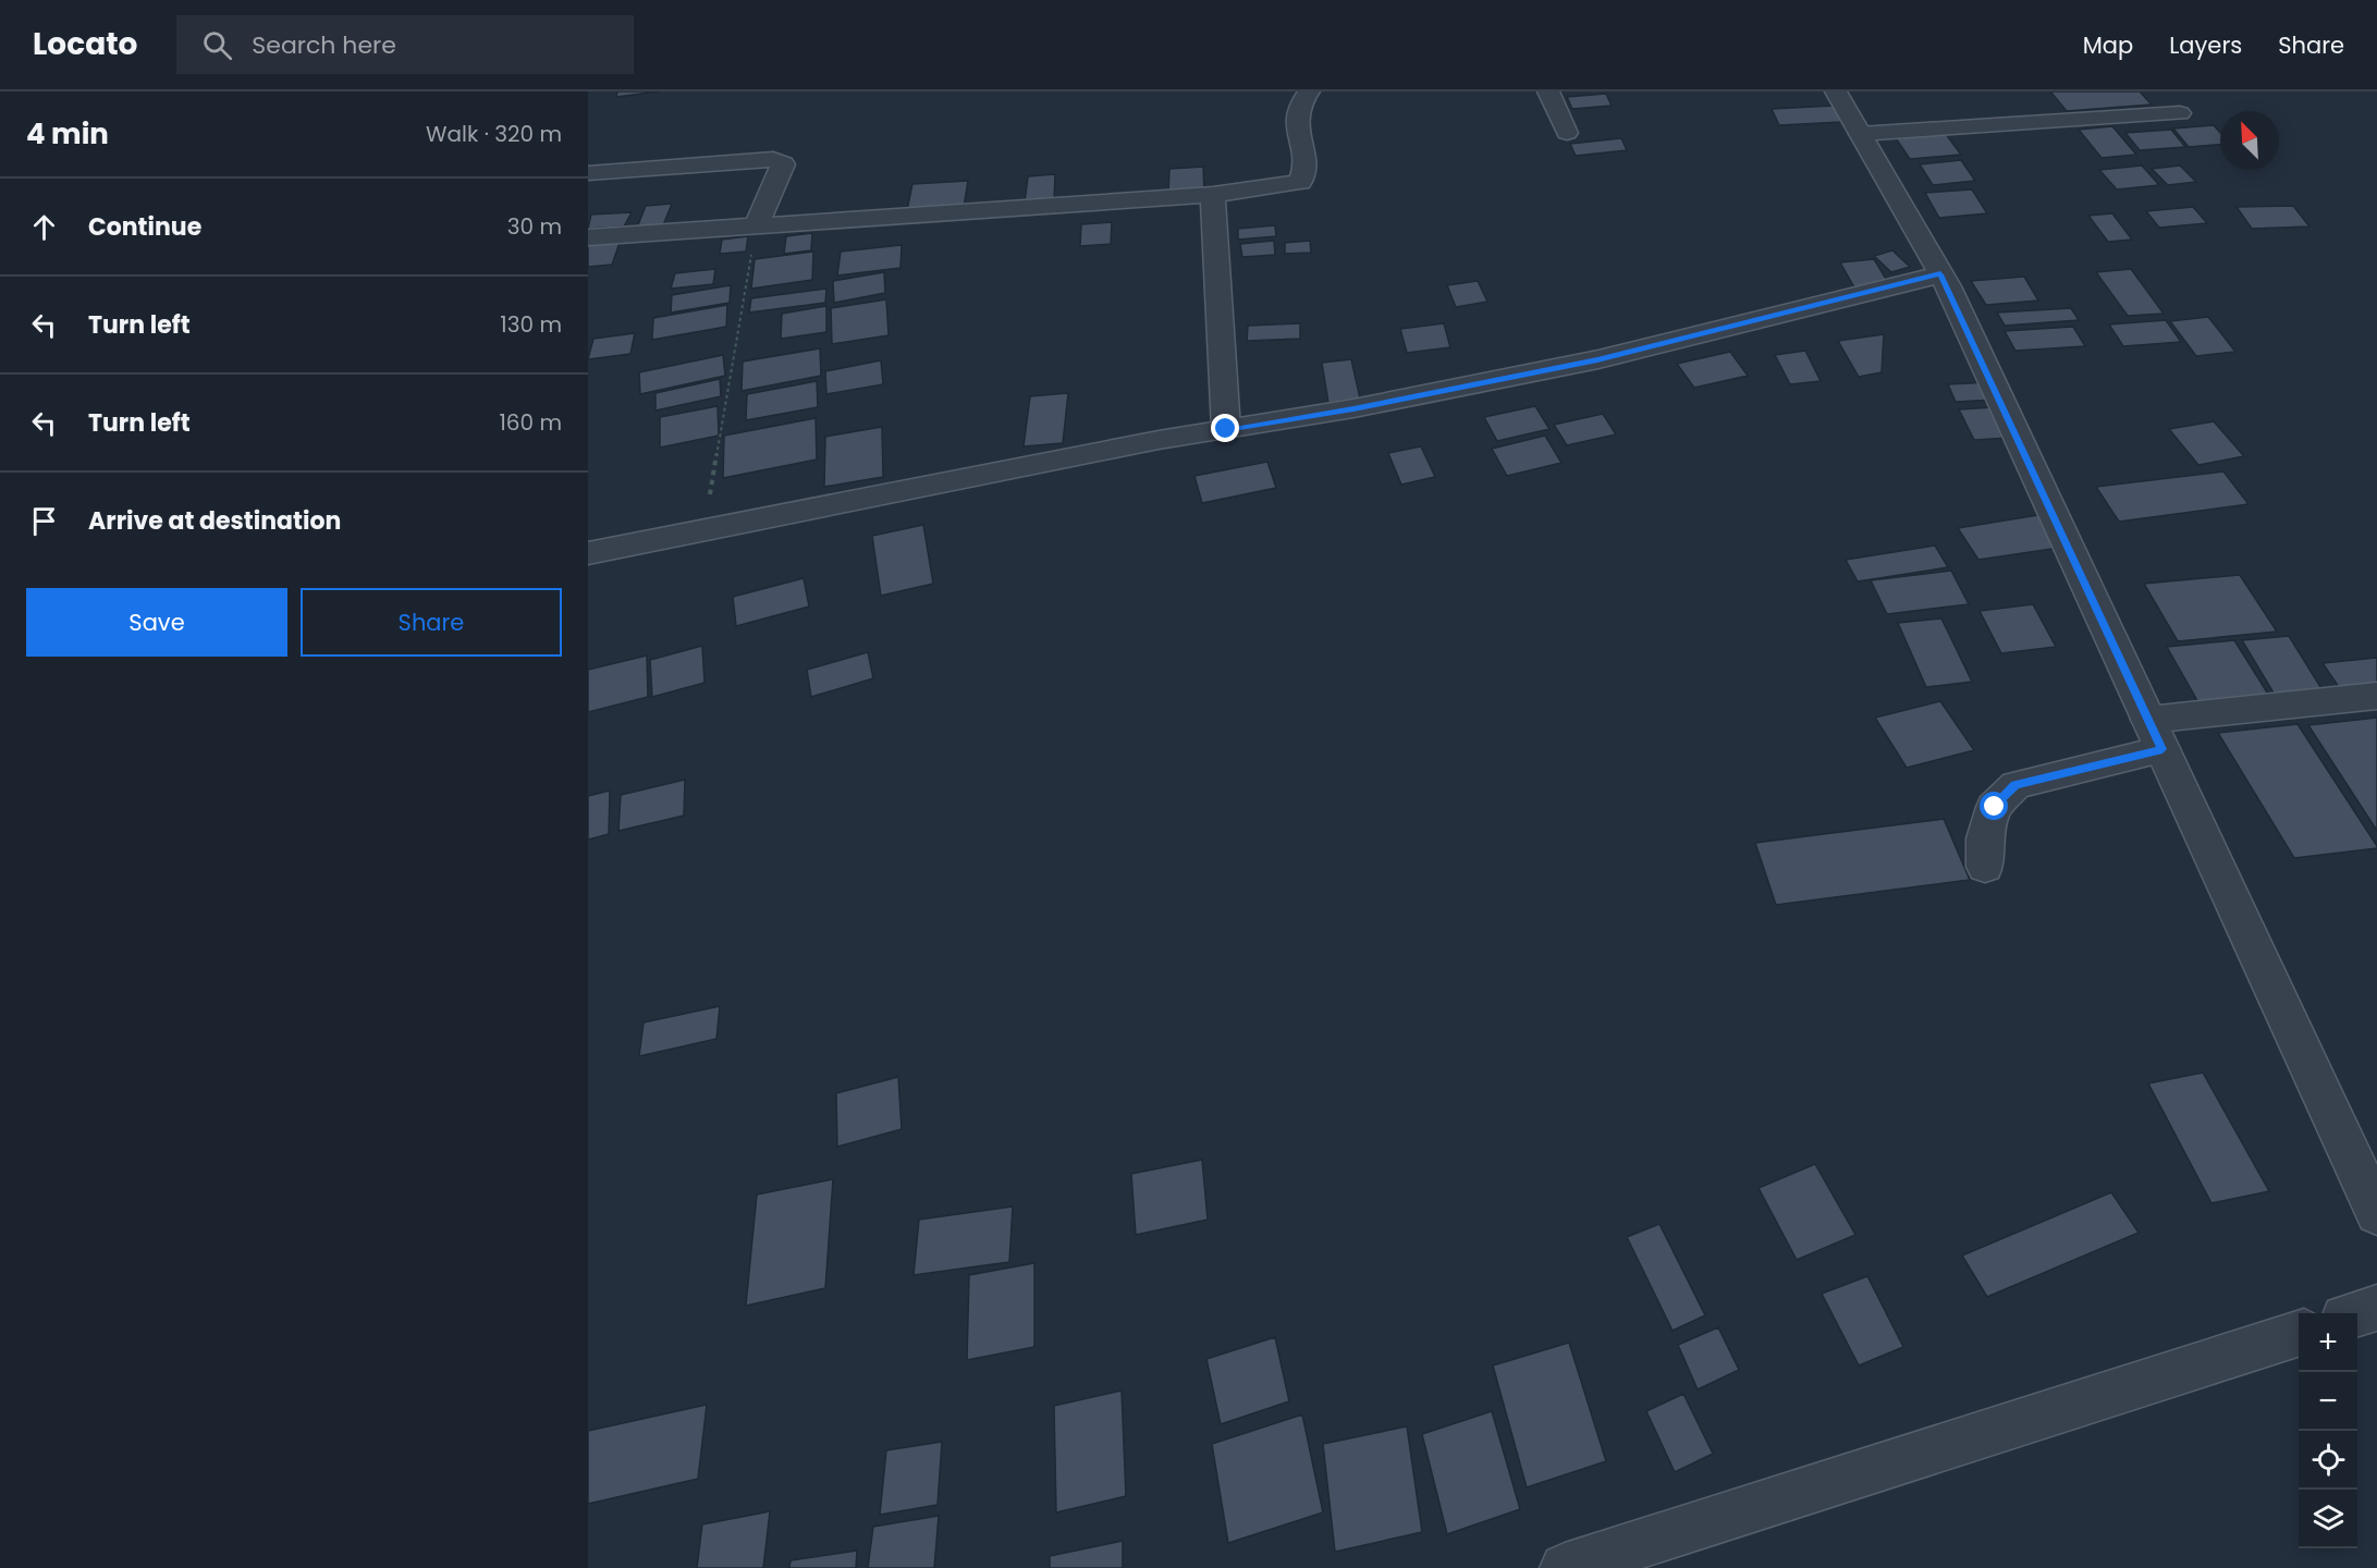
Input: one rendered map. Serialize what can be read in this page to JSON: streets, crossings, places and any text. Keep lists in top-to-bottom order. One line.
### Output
{"north":"top left","page":{"header":"Locato","search":"Search here","nav":["Map","Layers","Share"],"heading":["4 min","Walk · 320 m"],"list":[["Continue","30 m"],["Turn left","130 m"],["Turn left","160 m"],"Arrive at destination"],"buttons":["Save","Share"],"map_buttons":["+","−"]}}
